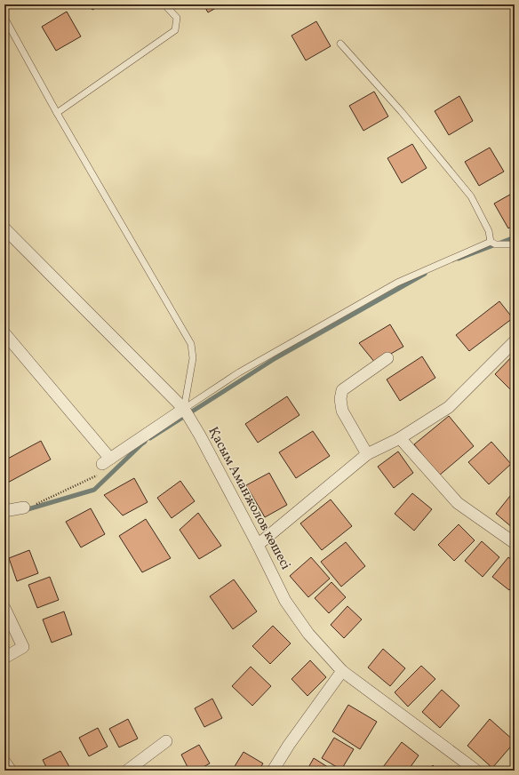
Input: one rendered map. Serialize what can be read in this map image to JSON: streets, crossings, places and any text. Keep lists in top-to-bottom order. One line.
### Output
{"streets":{"street":["Қасым Аманжолов көшесі"]}}
